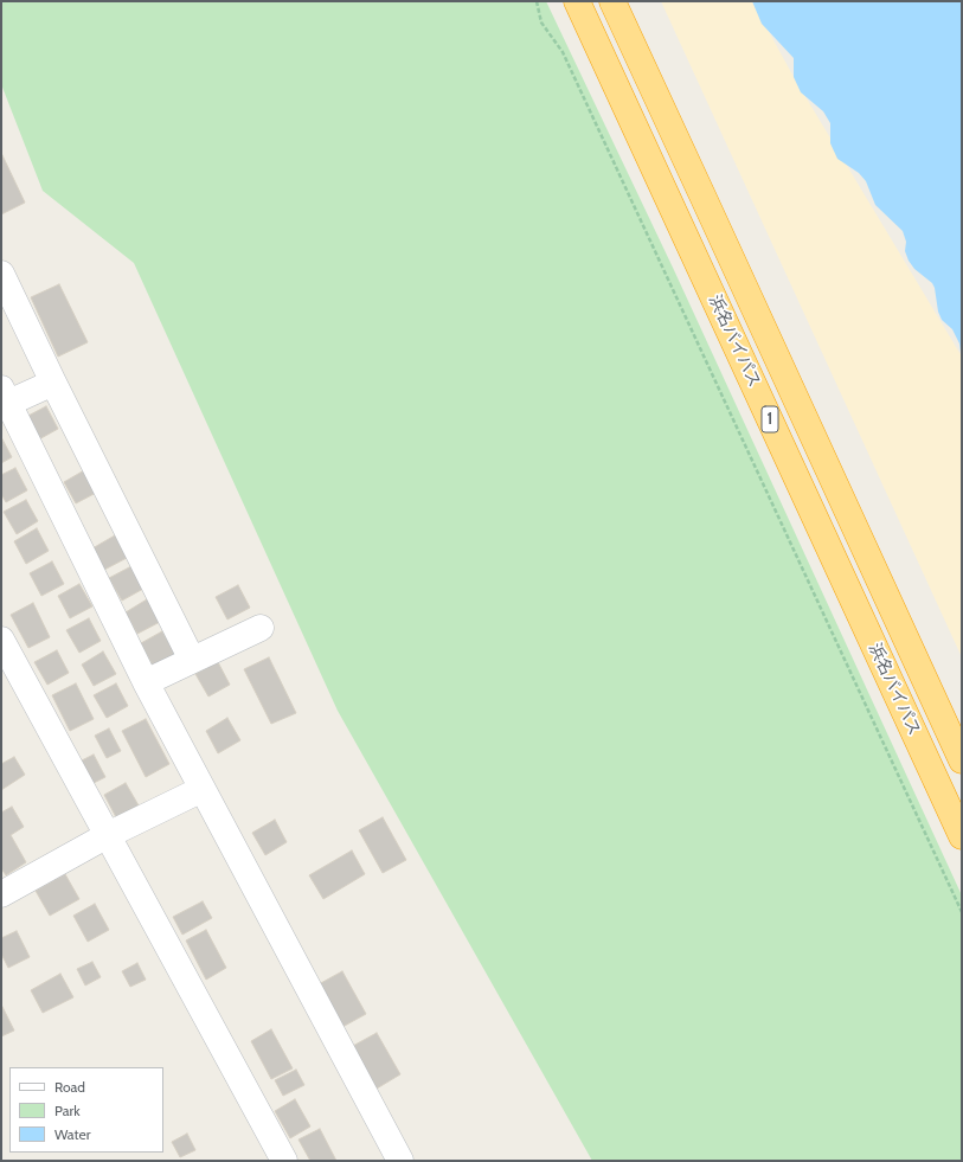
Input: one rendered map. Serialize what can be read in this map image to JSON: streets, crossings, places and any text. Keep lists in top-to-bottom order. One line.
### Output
{"streets":{"highway":["浜名バイパス","1"]},"legend":["Road","Park","Water"]}
